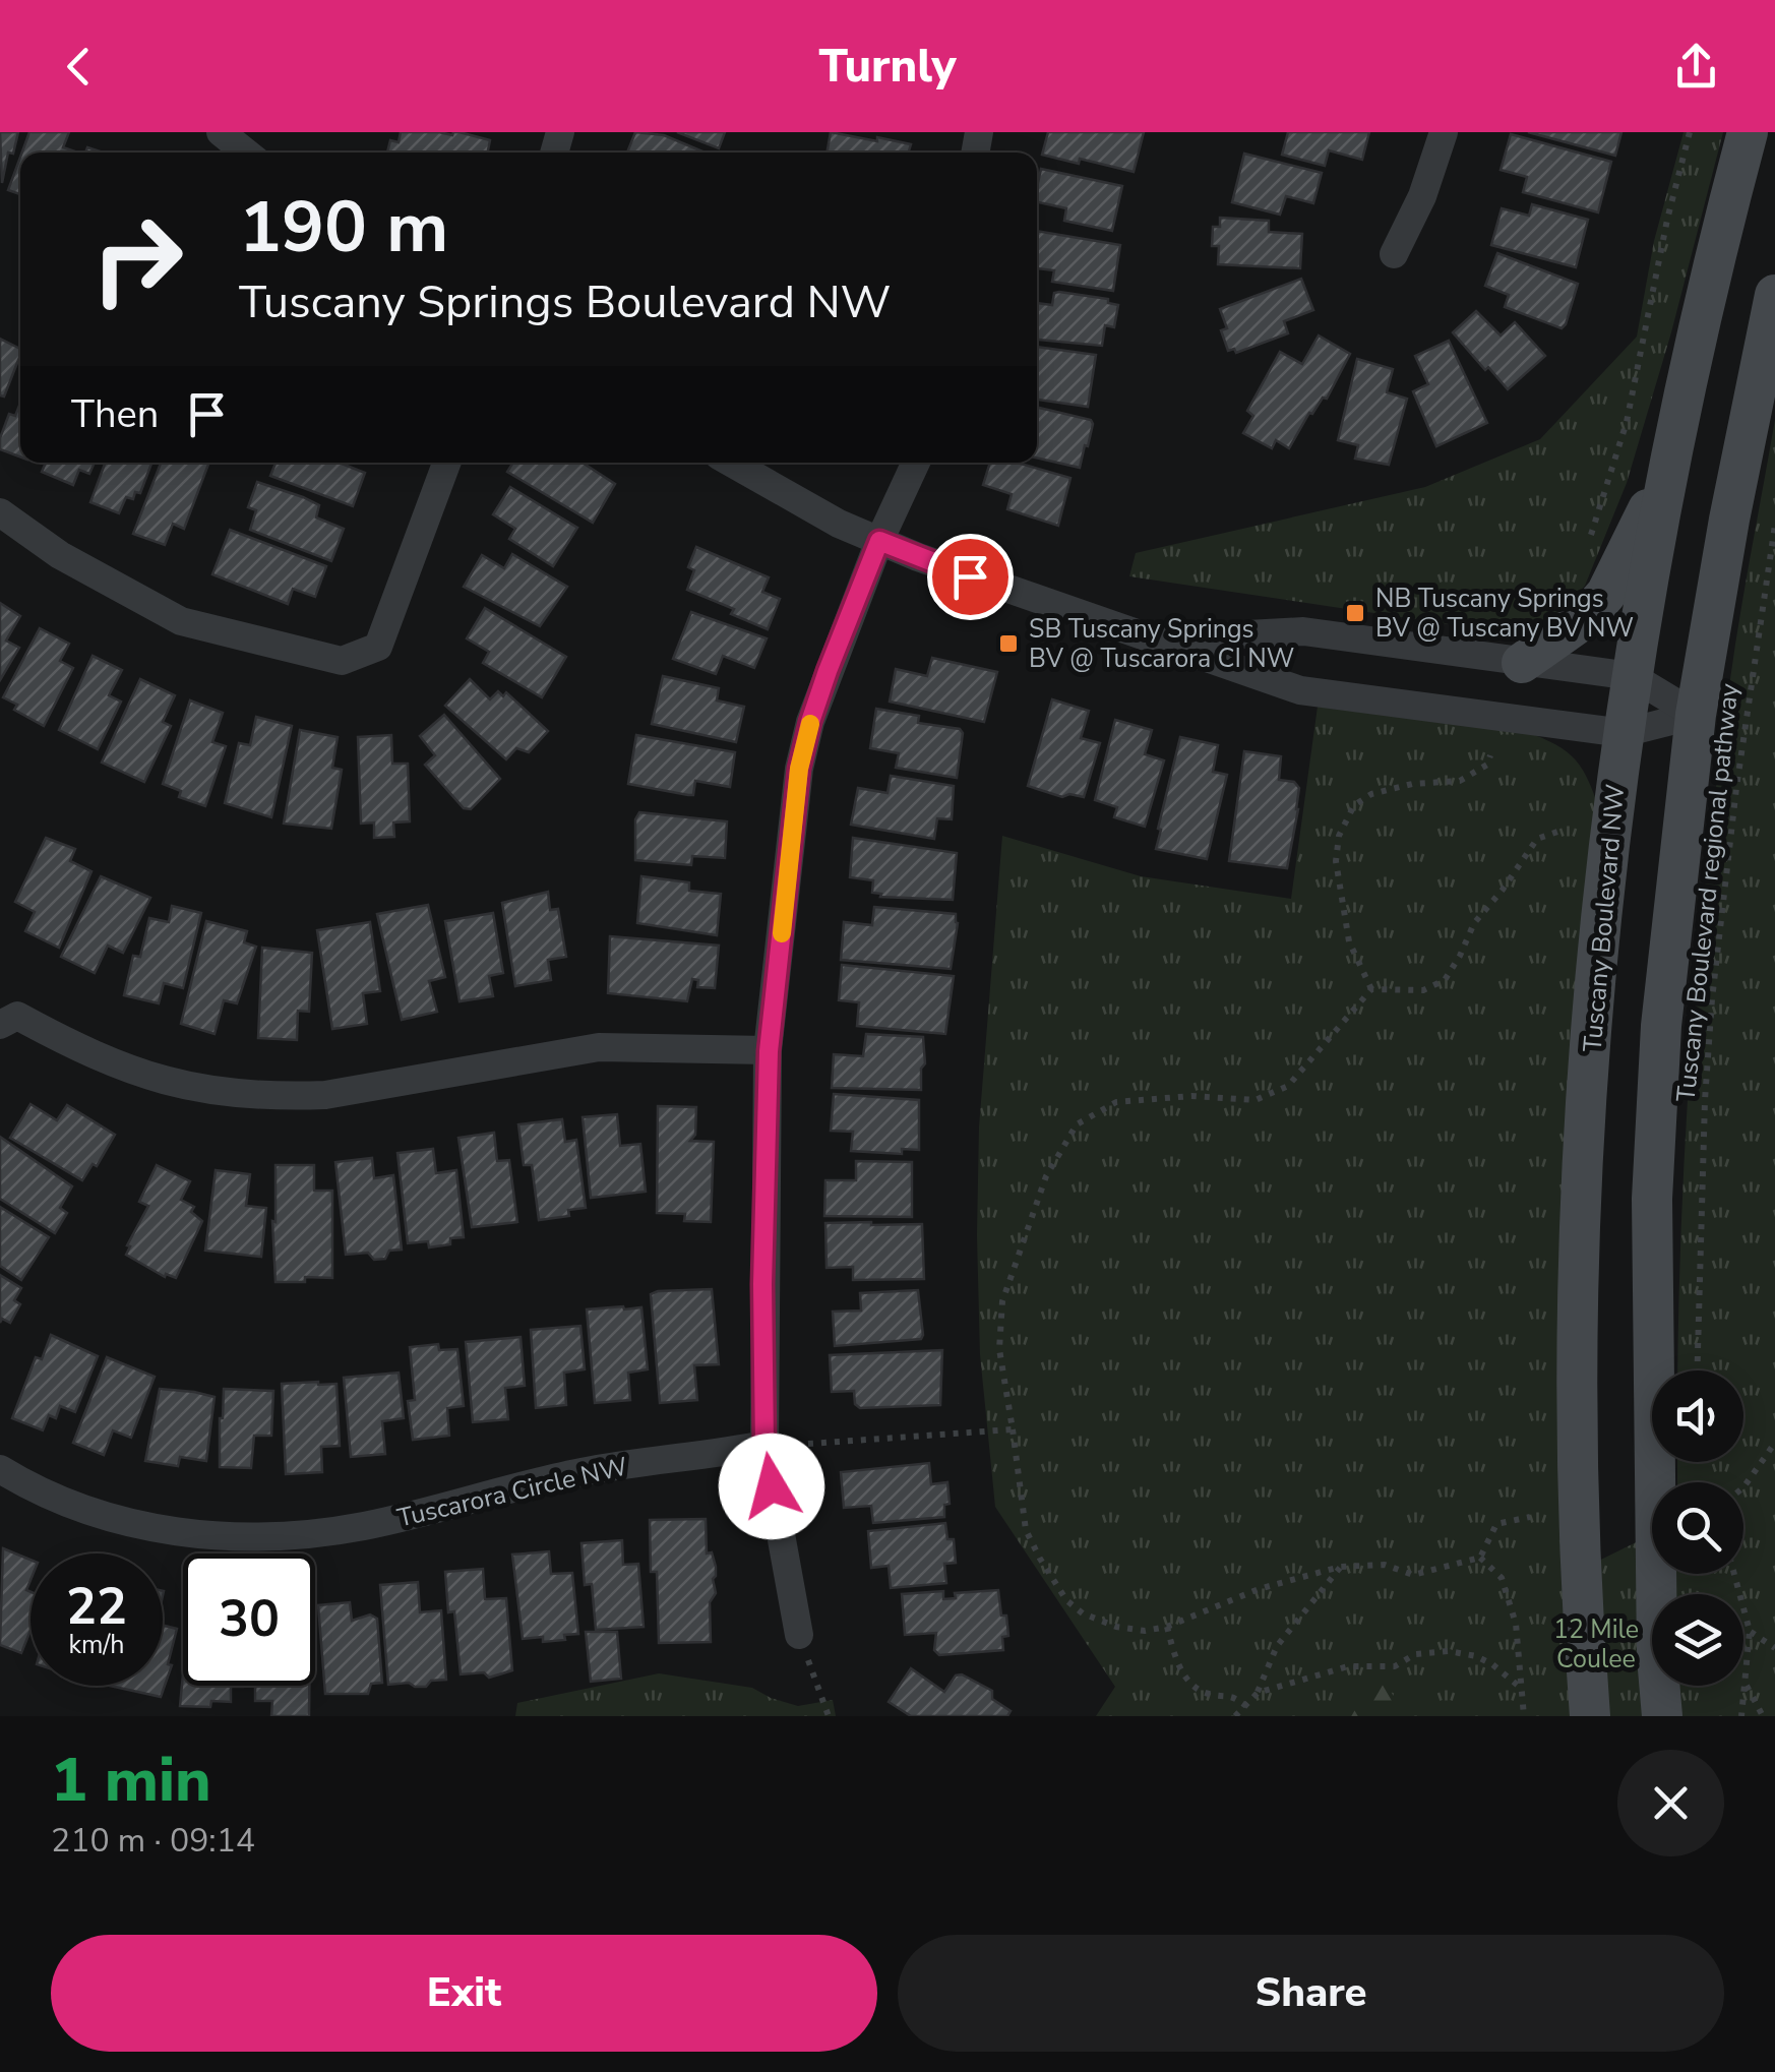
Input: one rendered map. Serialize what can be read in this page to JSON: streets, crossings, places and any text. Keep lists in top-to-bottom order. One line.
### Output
{"streets":{"street":["Tuscany Boulevard NW","Tuscarora Circle NW"],"path":["Tuscany Boulevard regional pathway"]},"parks":["12 Mile Coulee"],"places":{"transit":["NB Tuscany Springs BV @ Tuscany BV NW","SB Tuscany Springs BV @ Tuscarora CI NW"]},"page":{"header":"Turnly","turn":["190 m","Tuscany Springs Boulevard NW"],"then":"Then","speed":"22 km/h","limit":"30","heading":["1 min","210 m · 09:14"],"buttons":["Exit","Share"]}}
